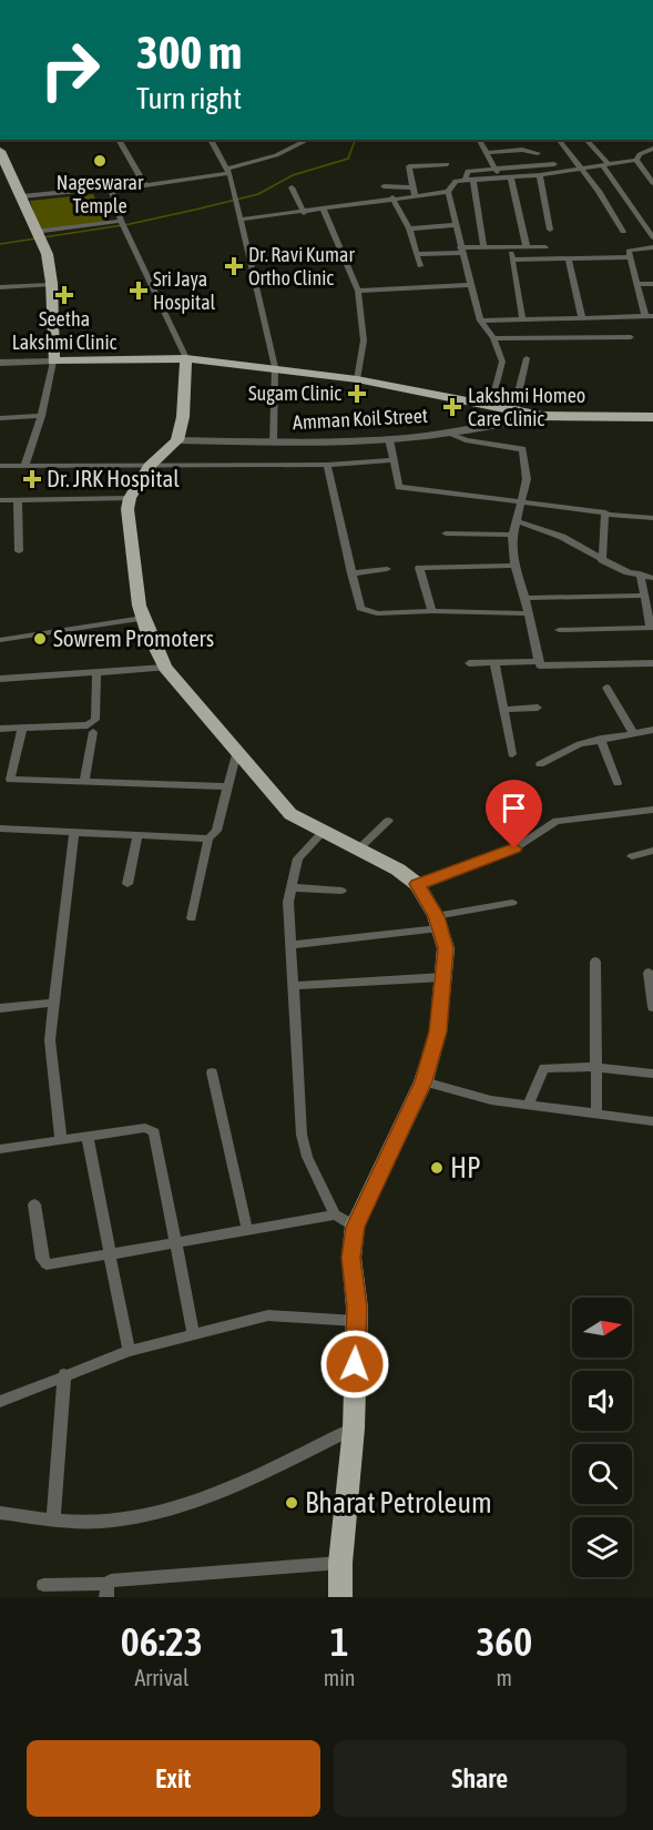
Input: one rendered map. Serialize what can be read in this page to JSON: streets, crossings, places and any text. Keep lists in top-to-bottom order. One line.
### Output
{"streets":{"street":["Amman Koil Street"]},"places":{"other":["Nageswarar Temple","Sowrem Promoters","HP","Bharat Petroleum"],"health":["Dr. Ravi Kumar Ortho Clinic","Sri Jaya Hospital","Seetha Lakshmi Clinic","Sugam Clinic","Lakshmi Homeo Care Clinic","Dr. JRK Hospital"]},"north":"right","page":{"turn":["300 m","Turn right"],"eta":["06:23","Arrival","1","min","360","m"],"buttons":["Exit","Share"]}}
